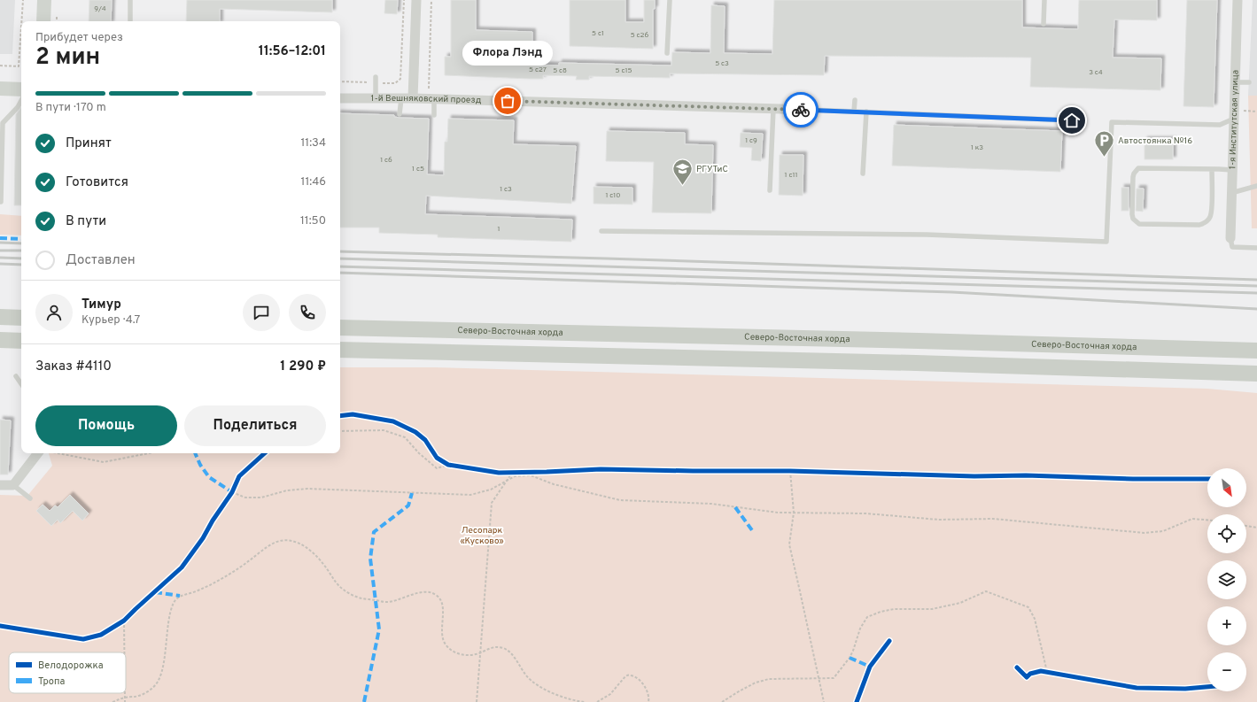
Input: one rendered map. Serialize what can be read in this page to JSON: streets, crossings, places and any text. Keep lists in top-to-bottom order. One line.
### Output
{"streets":{"main road":["Северо-Восточная хорда"],"street":["1-й Вешняковский проезд","1-я Институтская улица"]},"parks":["Лесопарк «Кусково»"],"places":{"other":["Флора Лэнд"],"parking":["Автостоянка №16"],"school or university":["РГУТиС"]},"house_numbers":["9/4","5 с1","5 с26","5 с3","5 с27","5 с8","5 с15","3 с4","1 с9","1 к3","1 с6","1 с5","1 с11","1 с3","1 с10","1"],"legend":["Велодорожка","Тропа"],"north":"bottom right","page":{"heading":["2 мин","Прибудет через","11:56–12:01"],"panel":["Тимур","Курьер · 4.7","Заказ #4110","1 290 ₽"],"bubble":"Флора Лэнд","bar":"В пути · 170 m","list":[["Принят","11:34"],["Готовится","11:46"],["В пути","11:50"],"Доставлен"],"buttons":["Помощь","Поделиться"],"map_buttons":["+","−"]}}
